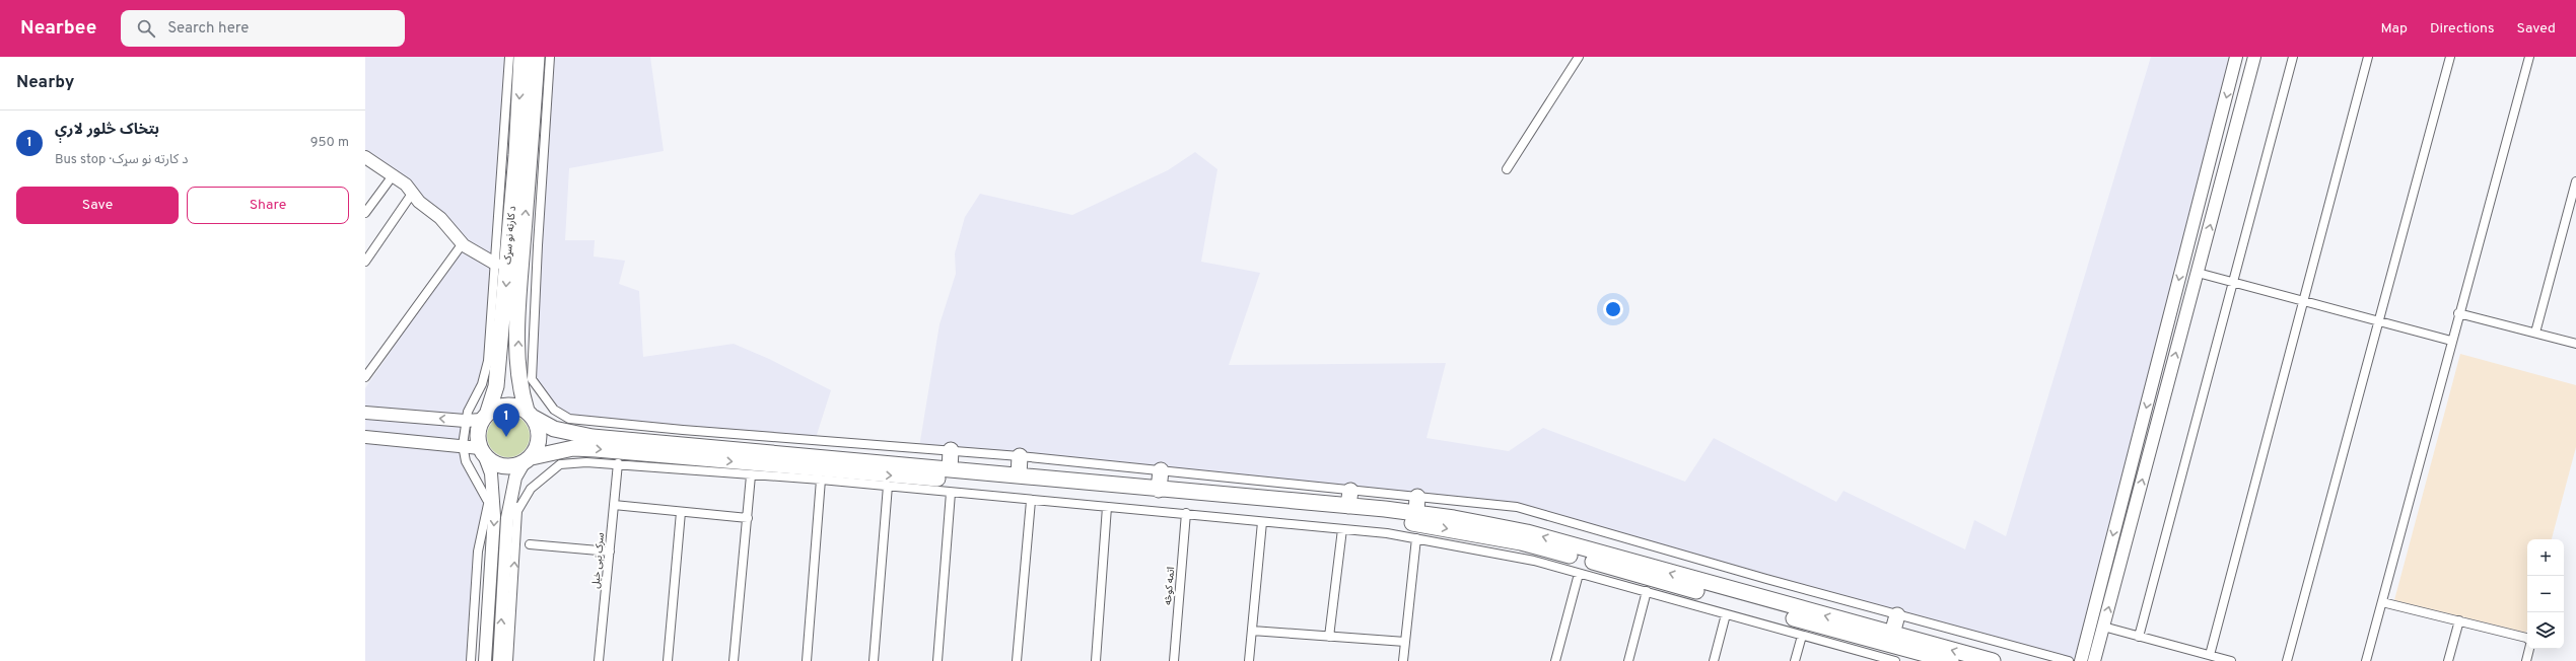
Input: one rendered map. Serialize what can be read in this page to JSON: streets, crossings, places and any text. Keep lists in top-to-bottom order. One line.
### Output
{"streets":{"highway":["د کارته نو سړک"],"street":["سرک نبی خیل","اتمه کوڅه"]},"page":{"header":"Nearbee","search":"Search here","nav":["Map","Directions","Saved"],"heading":"Nearby","list":[{"mark":"1","name":"بتخاک څلور لارې","note":"Bus stop · د کارته نو سړک","value":"950 m"}],"buttons":["Save","Share"],"pins":"1","map_buttons":["+","−"]}}
